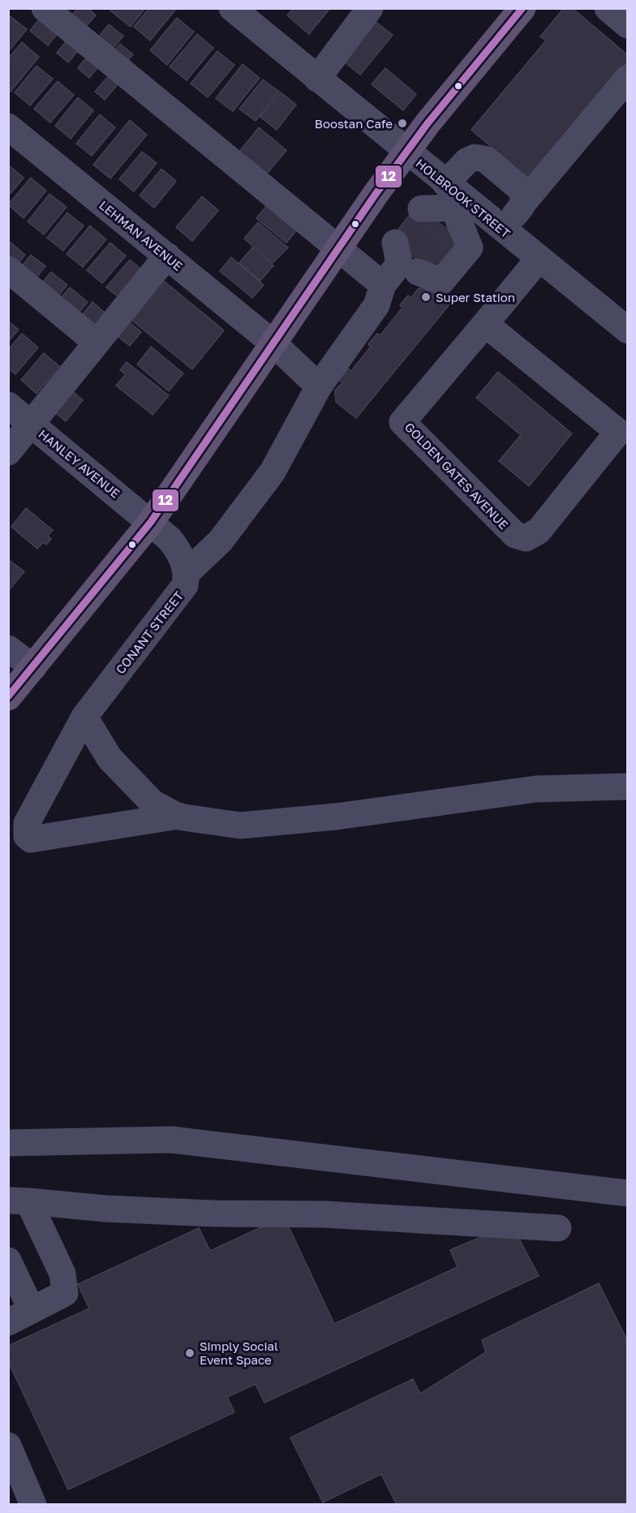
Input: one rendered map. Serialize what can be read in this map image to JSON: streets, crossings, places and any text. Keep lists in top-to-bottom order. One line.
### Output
{"streets":{"street":["HOLBROOK STREET","LEHMAN AVENUE","HANLEY AVENUE","GOLDEN GATES AVENUE","CONANT STREET"]},"crossings":[["HOLBROOK STREET","GOLDEN GATES AVENUE"]],"places":["Boostan Cafe","Super Station","Simply Social Event Space"],"lines":["transit line 12"]}
